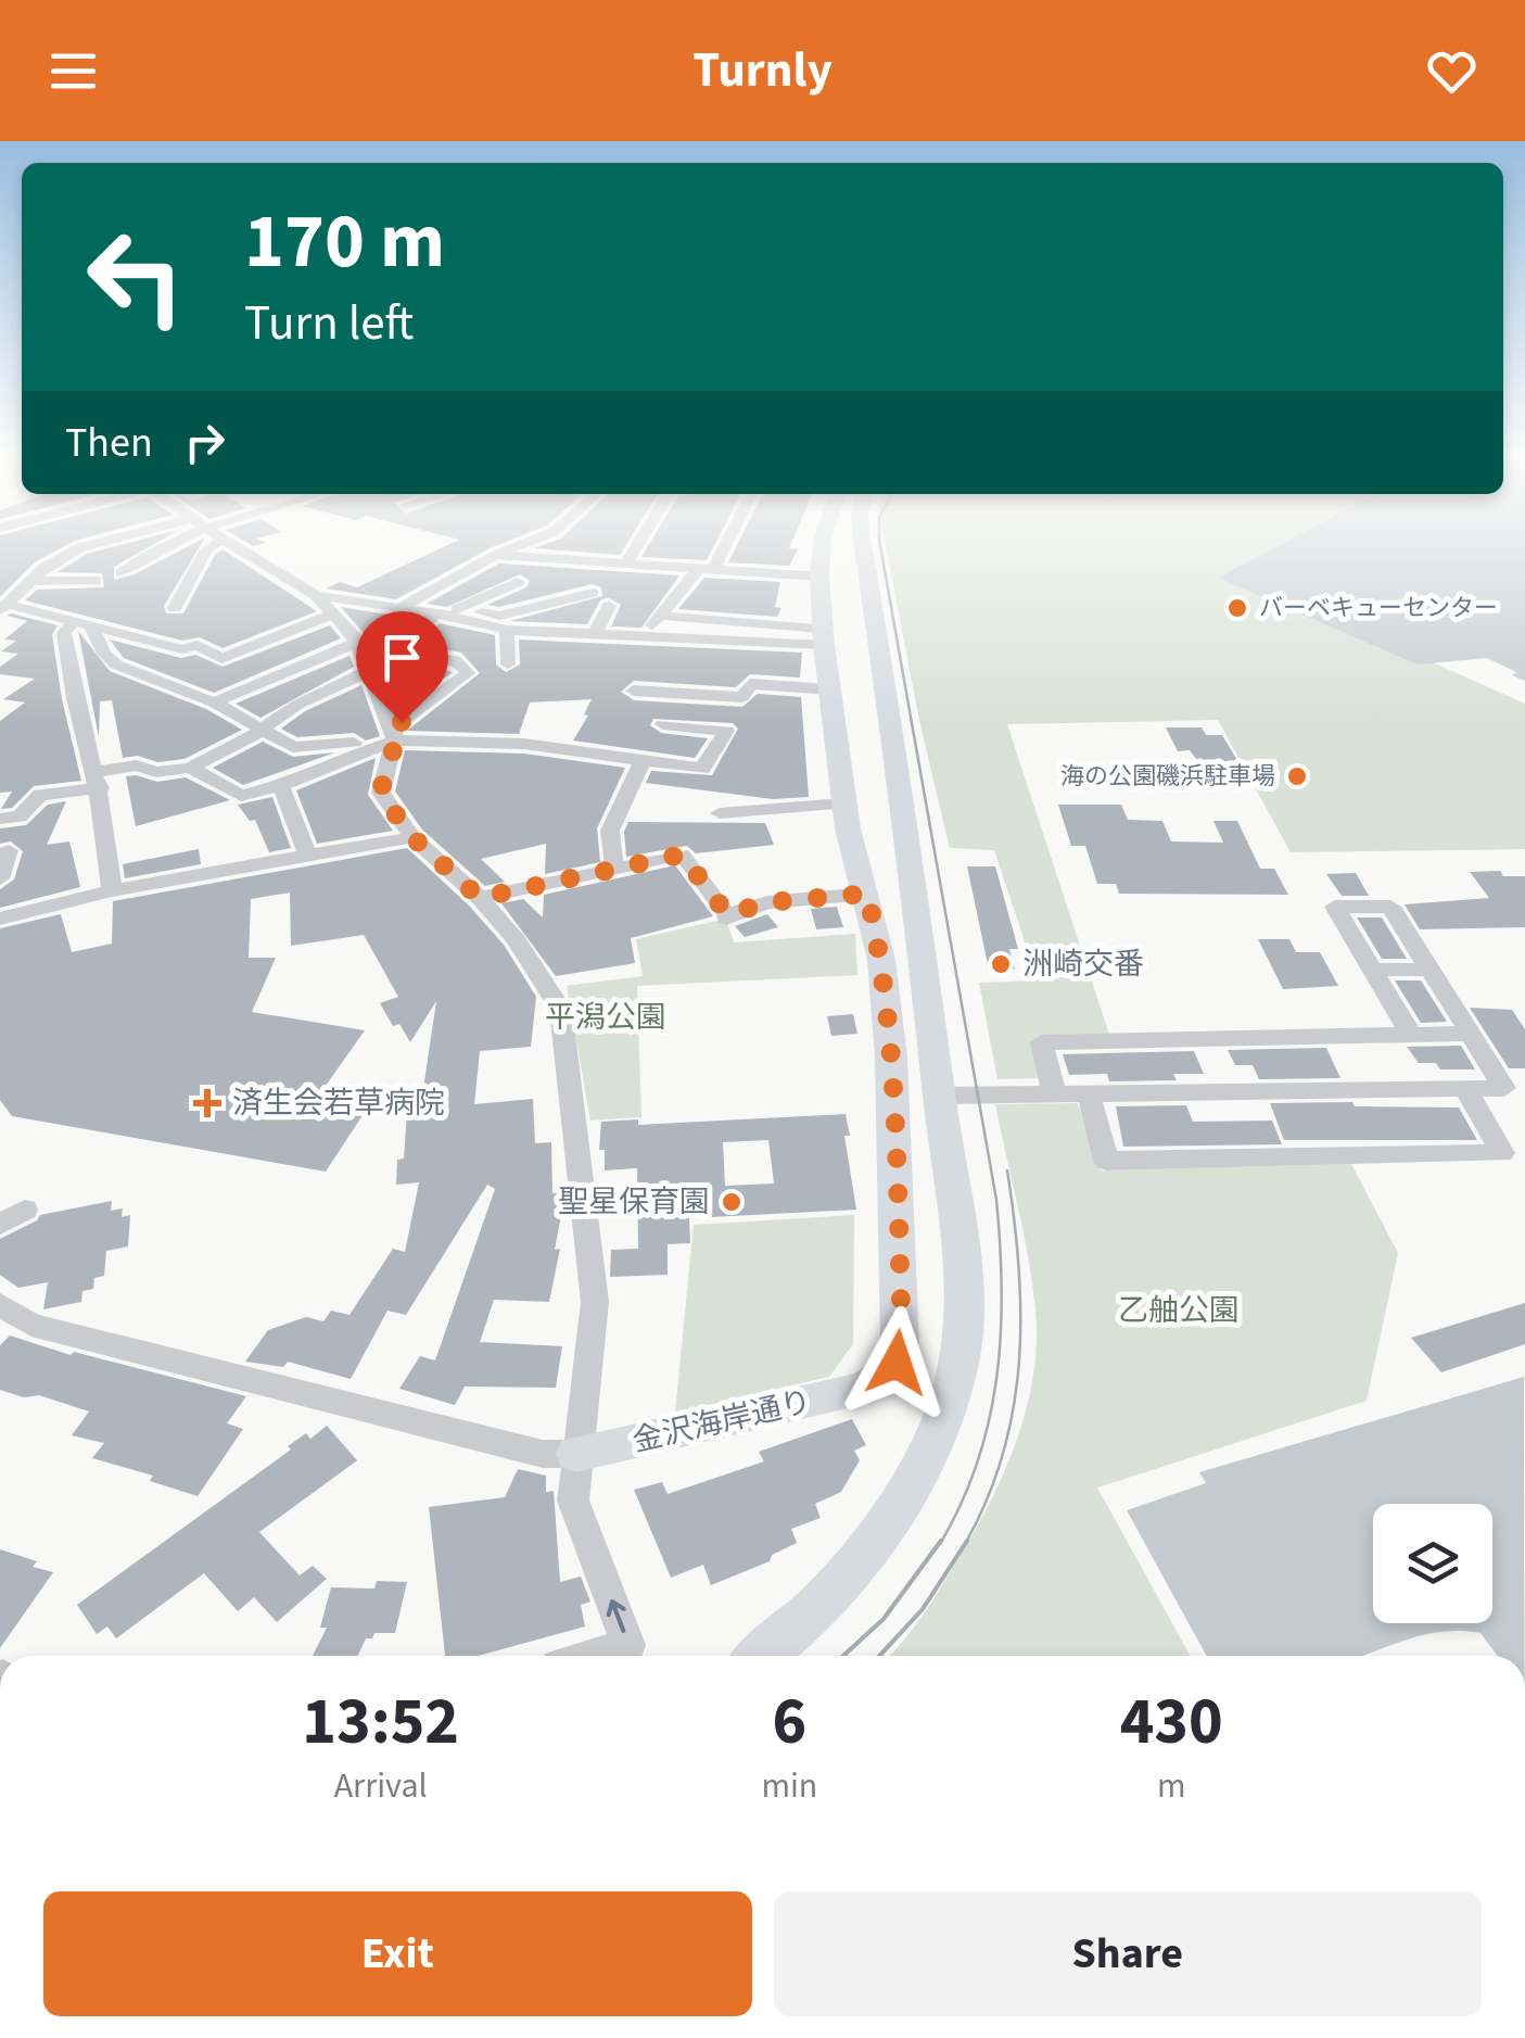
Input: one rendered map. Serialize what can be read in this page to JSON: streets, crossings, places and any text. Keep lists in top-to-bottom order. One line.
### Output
{"streets":{"street":["金沢海岸通り"]},"parks":["平潟公園","乙舳公園"],"places":{"other":["バーベキューセンター","海の公園磯浜駐車場","洲崎交番","聖星保育園"],"health":["済生会若草病院"]},"page":{"header":"Turnly","turn":["170 m","Turn left"],"then":"Then","eta":["13:52","Arrival","6","min","430","m"],"buttons":["Exit","Share"]}}
